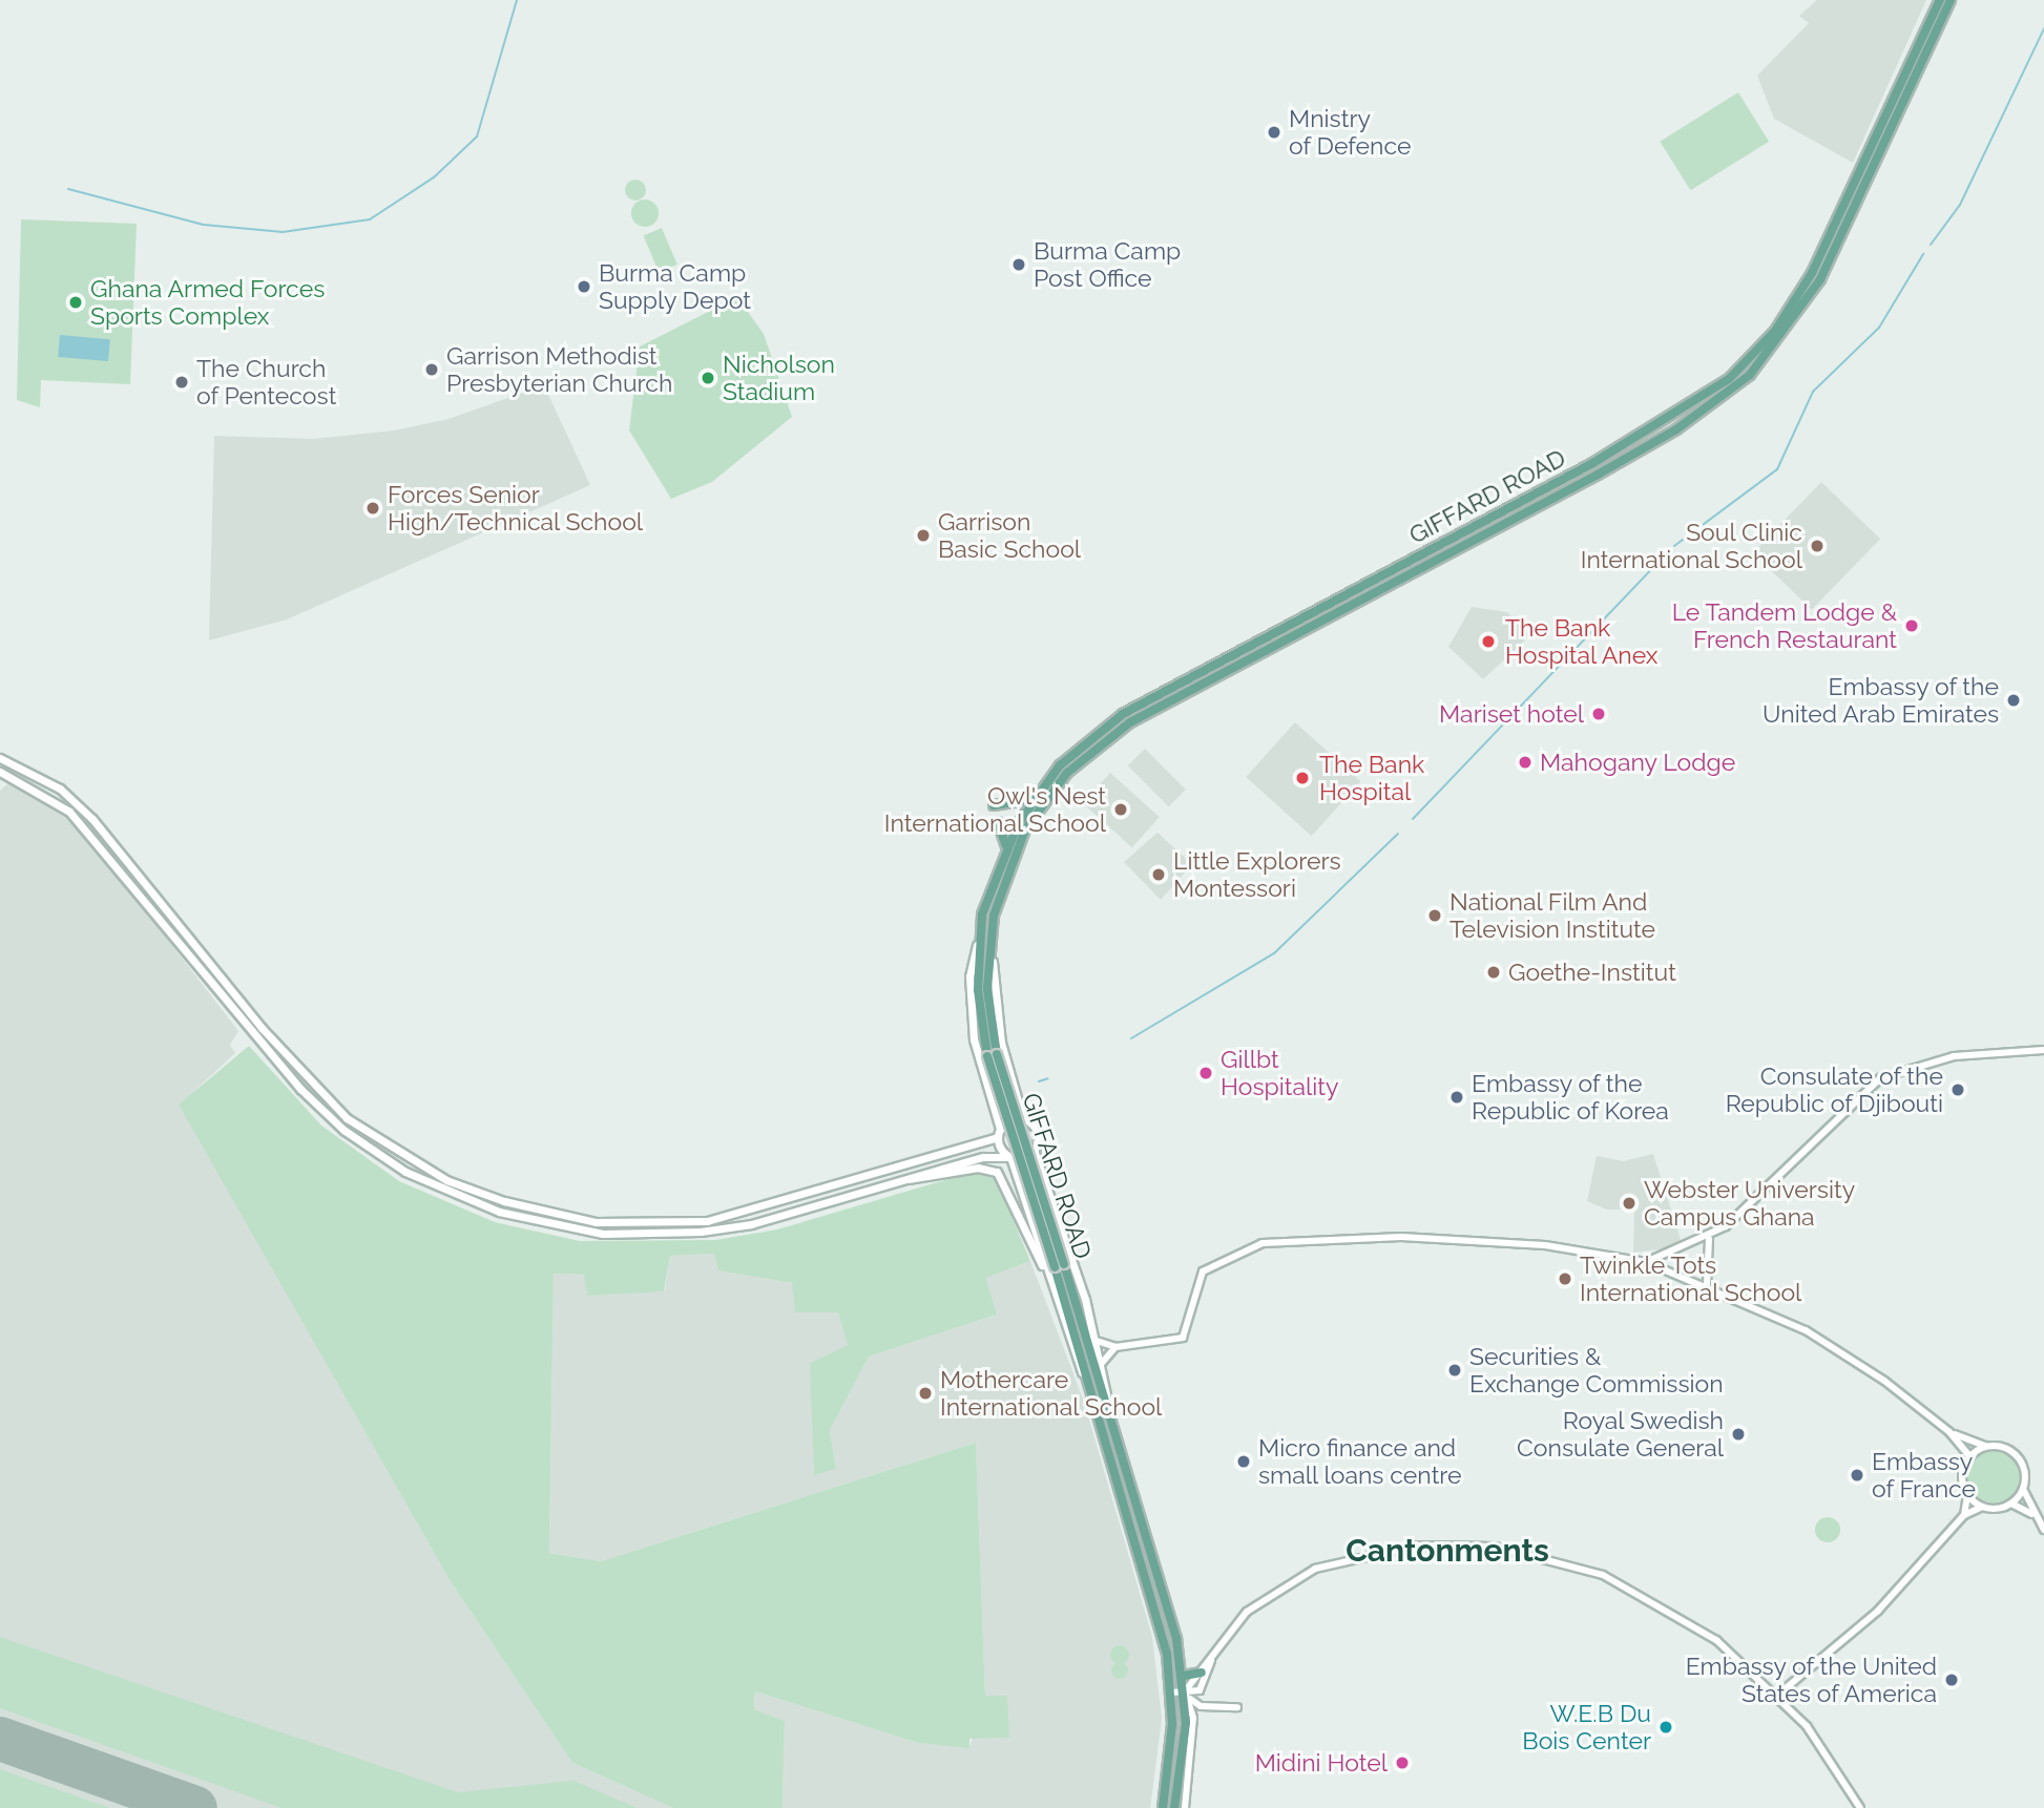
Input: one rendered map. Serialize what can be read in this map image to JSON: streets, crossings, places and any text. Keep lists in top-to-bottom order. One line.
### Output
{"streets":{"main road":["GIFFARD ROAD"]},"districts":["Cantonments"],"places":["Mnistry of Defence","Burma Camp Post Office","Burma Camp Supply Depot","Ghana Armed Forces Sports Complex","Garrison Methodist Presbyterian Church","Nicholson Stadium","The Church of Pentecost","Forces Senior High/Technical School","Garrison Basic School","Soul Clinic International School","Le Tandem Lodge & French Restaurant","The Bank Hospital Anex","Embassy of the United Arab Emirates","Mariset hotel","Mahogany Lodge","The Bank Hospital","Owl's Nest International School","Little Explorers Montessori","National Film And Television Institute","Goethe-Institut","Gillbt Hospitality","Consulate of the Republic of Djibouti","Embassy of the Republic of Korea","Webster University Campus Ghana","Twinkle Tots International School","Securities & Exchange Commission","Mothercare International School","Royal Swedish Consulate General","Micro finance and small loans centre","Embassy of France","Embassy of the United States of America","W.E.B Du Bois Center","Midini Hotel"]}
